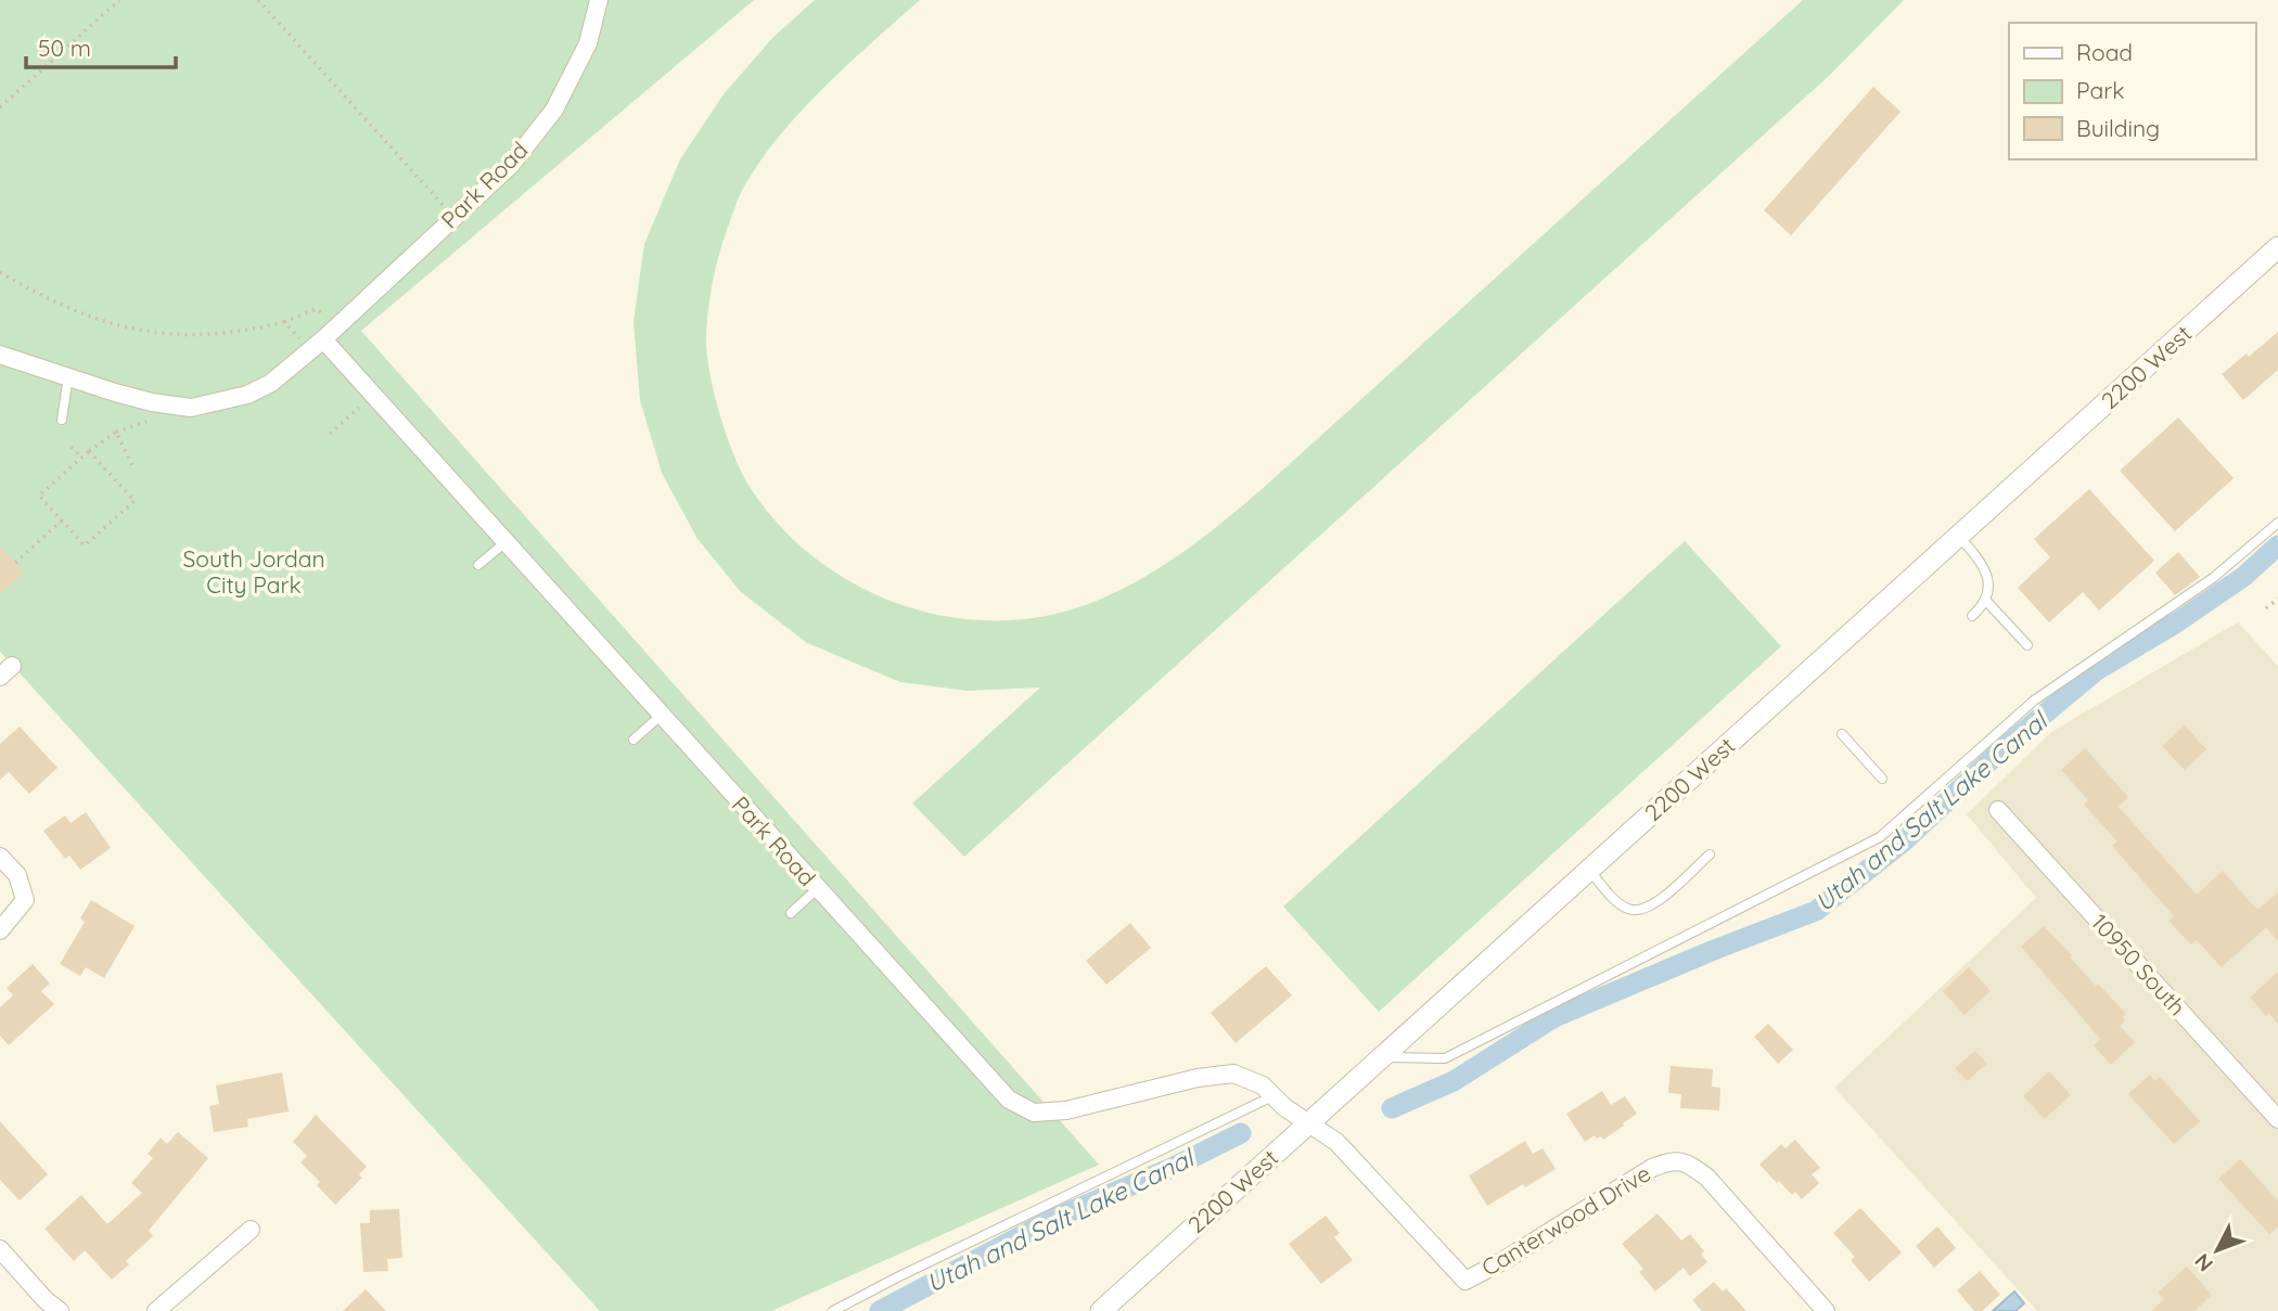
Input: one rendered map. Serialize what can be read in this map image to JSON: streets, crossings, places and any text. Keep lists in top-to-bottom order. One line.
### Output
{"streets":{"street":["Park Road","2200 West","10950 South","Canterwood Drive"]},"crossings":[["Park Road","2200 West"],["Park Road","Canterwood Drive"],["2200 West","Canterwood Drive"]],"water":["Utah and Salt Lake Canal"],"parks":["South Jordan City Park"],"legend":["Road","Park","Building"],"scale_bar":"50 m","north":"bottom left"}
